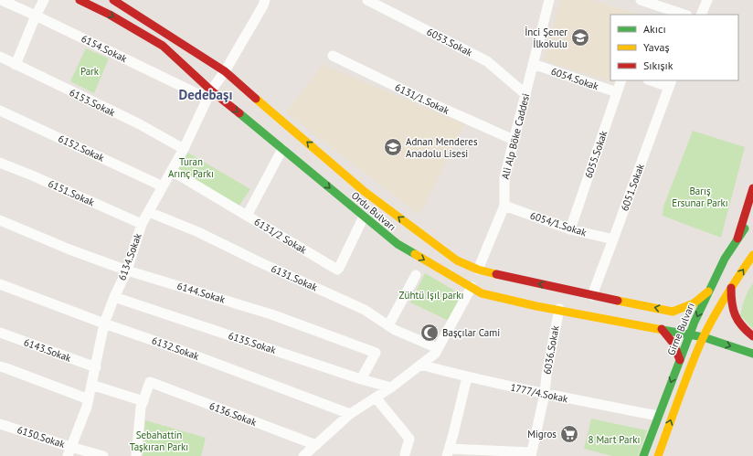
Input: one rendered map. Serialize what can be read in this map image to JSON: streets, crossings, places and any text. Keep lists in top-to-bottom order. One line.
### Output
{"streets":{"main road":["Ordu Bulvarı","Girne Bulvarı"],"street":["6053.Sokak","6154.Sokak","6054.Sokak","6131/1.Sokak","6153.Sokak","Ali Alp Böke Caddesi","6152.Sokak","6055.Sokak","6051.Sokak","6151.Sokak","6054/1.Sokak","6131/2 Sokak","6134.Sokak","6131.Sokak","6144.Sokak","6135.Sokak","6132.Sokak","6143.Sokak","6036.Sokak","1777/4.Sokak","6136.Sokak","6150.Sokak"]},"crossings":[["6053.Sokak","Ali Alp Böke Caddesi"],["6154.Sokak","Ordu Bulvarı"],["6154.Sokak","6134.Sokak"],["6054.Sokak","Ali Alp Böke Caddesi"],["6054.Sokak","6055.Sokak"],["6131/1.Sokak","Ali Alp Böke Caddesi"],["6153.Sokak","6134.Sokak"],["Ali Alp Böke Caddesi","Ordu Bulvarı"],["Ali Alp Böke Caddesi","6054/1.Sokak"],["6152.Sokak","6134.Sokak"],["6055.Sokak","6054/1.Sokak"],["6051.Sokak","Ordu Bulvarı"],["6051.Sokak","6054/1.Sokak"],["6151.Sokak","6134.Sokak"],["Ordu Bulvarı","6131/2 Sokak"],["Ordu Bulvarı","6134.Sokak"],["Ordu Bulvarı","Girne Bulvarı"],["Ordu Bulvarı","6036.Sokak"],["6131/2 Sokak","6134.Sokak"],["6134.Sokak","6131.Sokak"],["6134.Sokak","6144.Sokak"],["6134.Sokak","6135.Sokak"],["6134.Sokak","6132.Sokak"],["6134.Sokak","6143.Sokak"],["6134.Sokak","6150.Sokak"],["6144.Sokak","6135.Sokak"],["Girne Bulvarı","1777/4.Sokak"],["6036.Sokak","1777/4.Sokak"]],"districts":["Dedebaşı"],"parks":["Park","Turan Arınç Parkı","Barış Ersunar Parkı","Zühtü Işıl parkı","Sebahattin Taşkıran Parkı","8 Mart Parkı"],"places":{"school or university":["İnci Şener İlkokulu","Adnan Menderes Anadolu Lisesi"],"mosque":["Başçılar Cami"],"supermarket":["Migros"]},"legend":["Akıcı","Yavaş","Sıkışık"]}
